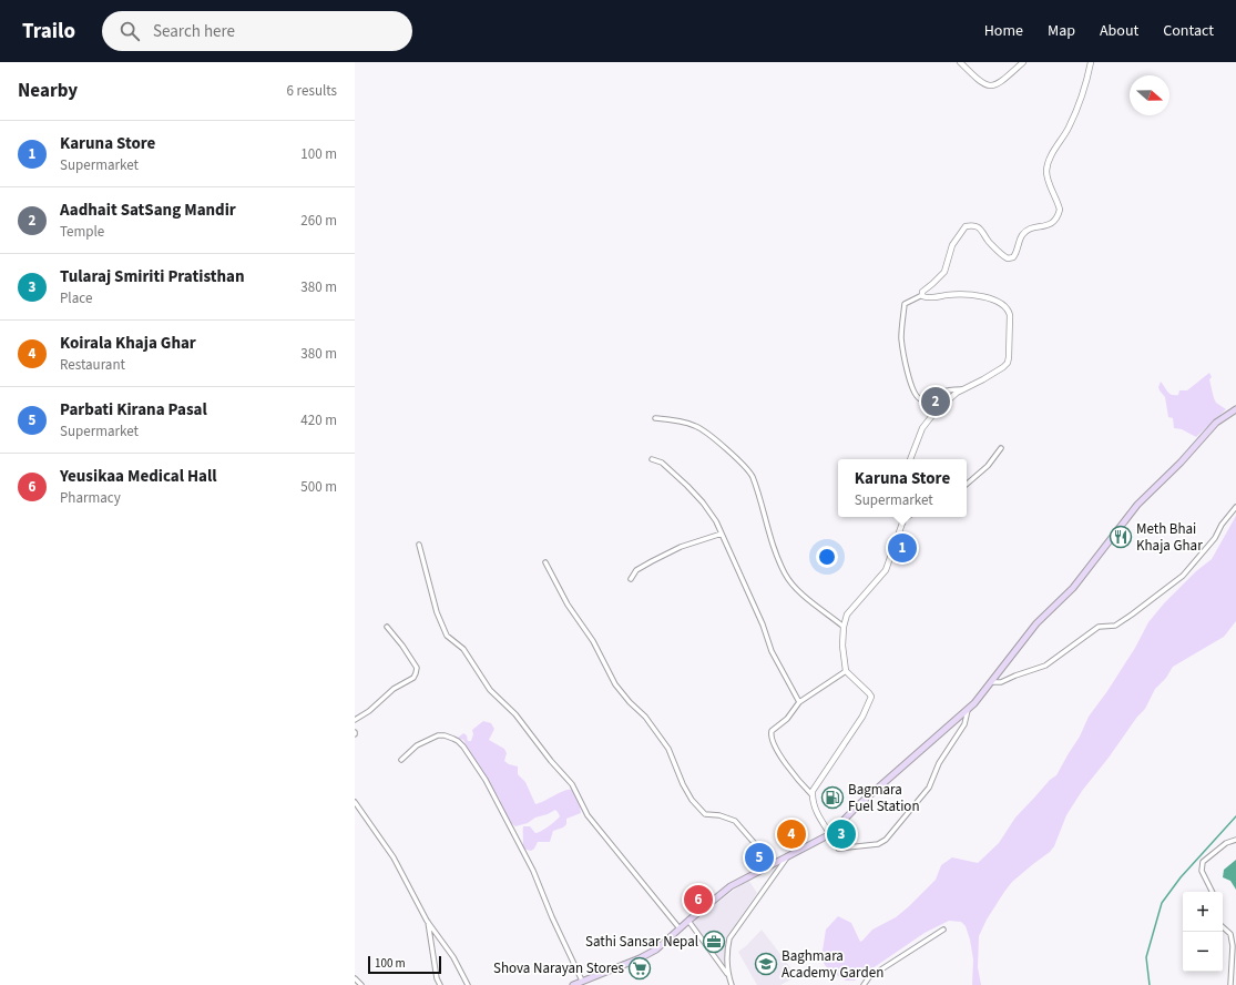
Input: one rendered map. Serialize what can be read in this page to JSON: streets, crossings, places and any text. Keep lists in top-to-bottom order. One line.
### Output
{"places":{"restaurant":["Meth Bhai Khaja Ghar"],"fuel station":["Bagmara Fuel Station"],"office":["Sathi Sansar Nepal"],"school or university":["Baghmara Academy Garden"],"supermarket":["Shova Narayan Stores"]},"scale_bar":"100 m","north":"right","page":{"header":"Trailo","search":"Search here","nav":["Home","Map","About","Contact"],"heading":["Nearby","6 results"],"list":[{"mark":"1","name":"Karuna Store","note":"Supermarket","value":"100 m"},{"mark":"2","name":"Aadhait SatSang Mandir","note":"Temple","value":"260 m"},{"mark":"3","name":"Tularaj Smiriti Pratisthan","note":"Place","value":"380 m"},{"mark":"4","name":"Koirala Khaja Ghar","note":"Restaurant","value":"380 m"},{"mark":"5","name":"Parbati Kirana Pasal","note":"Supermarket","value":"420 m"},{"mark":"6","name":"Yeusikaa Medical Hall","note":"Pharmacy","value":"500 m"}],"pins":["2","1","3","4","5","6"],"popup":["Karuna Store","Supermarket"],"map_buttons":["+","−"],"scale":"100 m"}}
